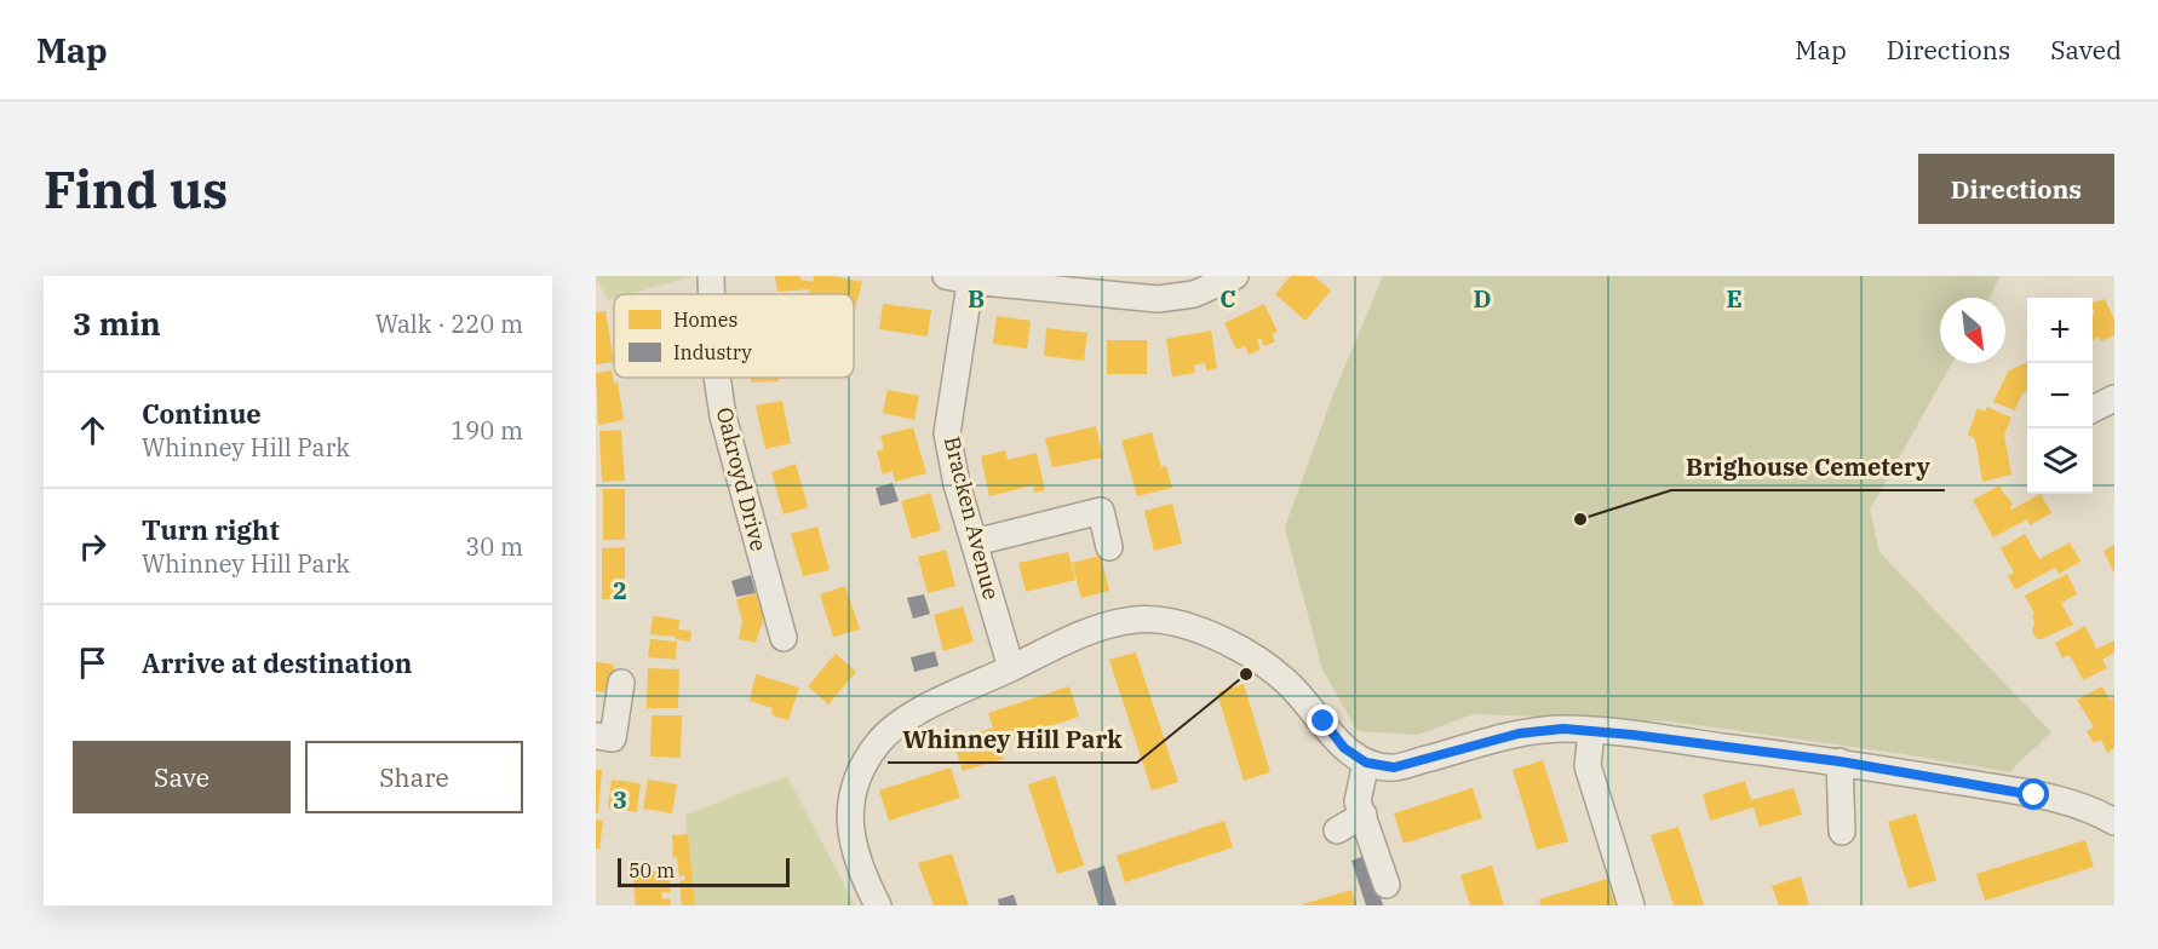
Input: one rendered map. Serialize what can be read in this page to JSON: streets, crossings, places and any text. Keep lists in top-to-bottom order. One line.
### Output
{"streets":{"street":["Oakroyd Drive","Bracken Avenue"]},"places":["Brighouse Cemetery","Whinney Hill Park"],"legend":["Homes","Industry"],"scale_bar":"50 m","north":"bottom right","page":{"header":"Map","nav":["Map","Directions","Saved"],"buttons":["Directions",["Save","Share"]],"title":"Find us","heading":["3 min","Walk · 220 m"],"map_buttons":["+","−"],"list":[["Continue","Whinney Hill Park","190 m"],["Turn right","Whinney Hill Park","30 m"],"Arrive at destination"],"scale":"50 m"},"grid":{"columns":["B","C","D","E"],"rows":["2","3"]}}
